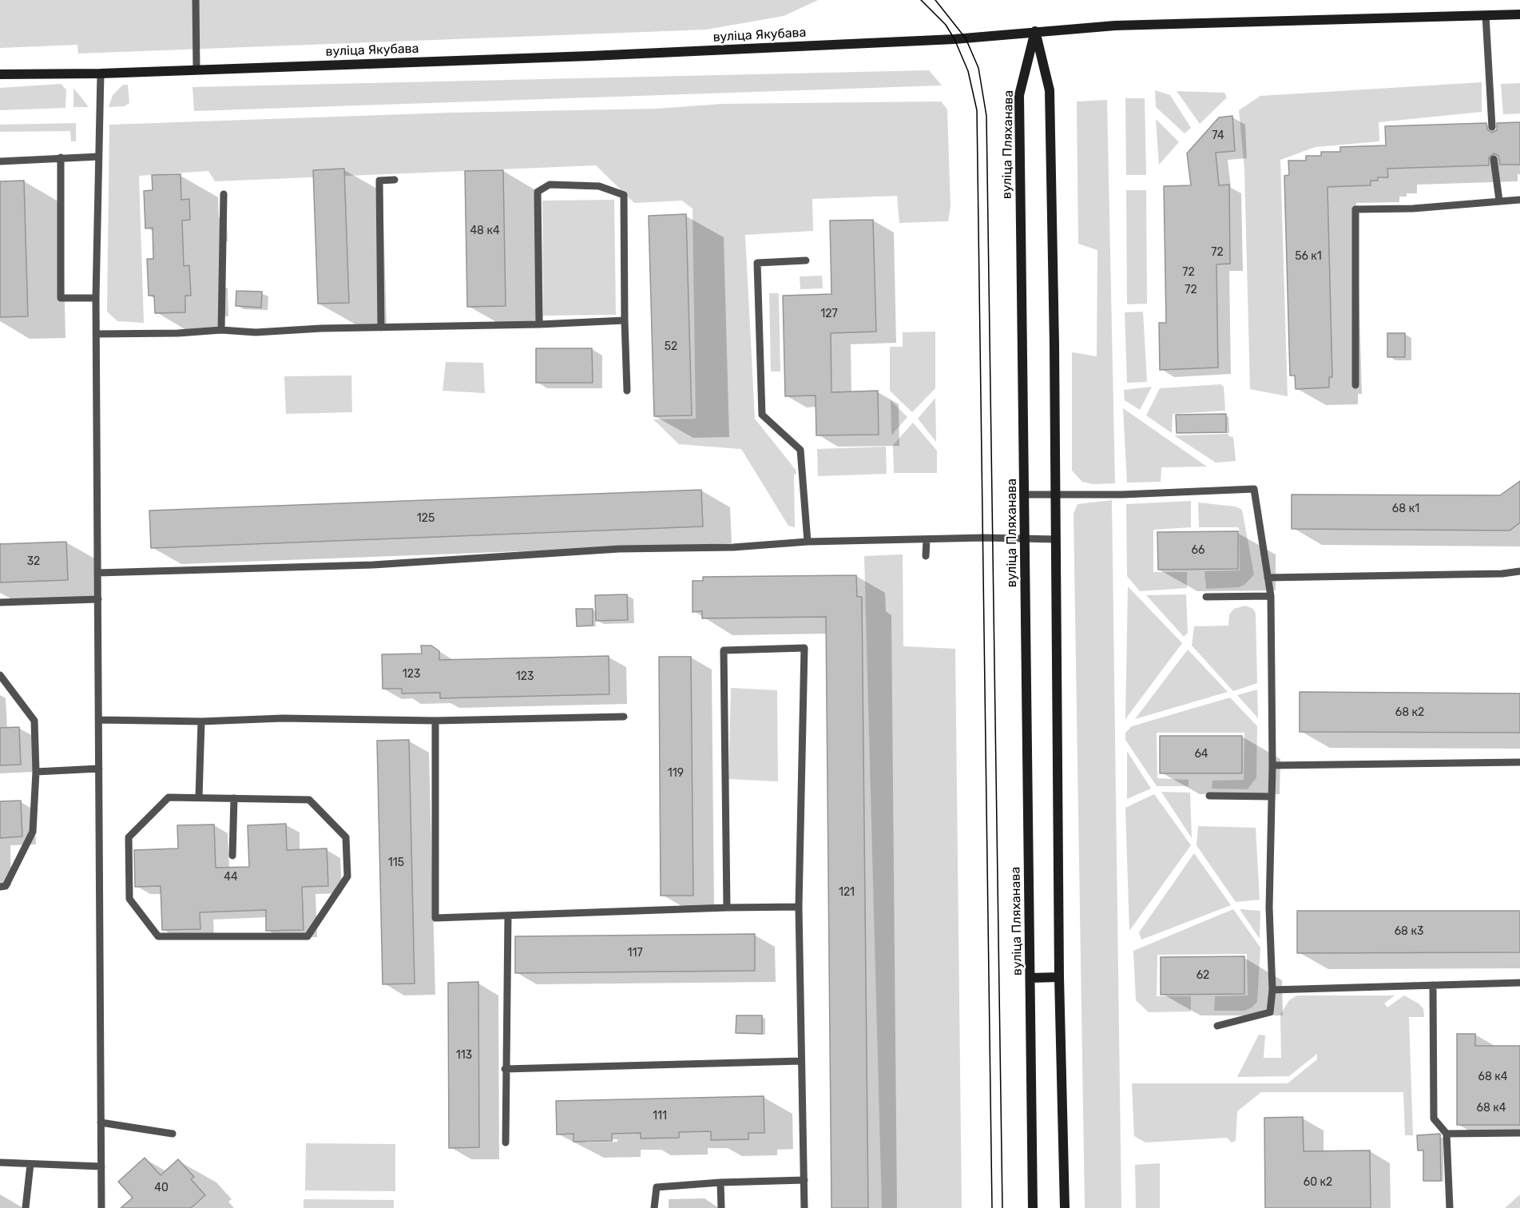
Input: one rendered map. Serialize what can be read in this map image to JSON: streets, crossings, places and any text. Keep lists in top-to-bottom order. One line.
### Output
{"streets":{"main road":["вуліца Якубава","вуліца Пляханава"]},"crossings":[["вуліца Якубава","вуліца Пляханава"]],"house_numbers":["74","48 к4","72","56 к1","72","72","127","52","68 к1","125","66","32","123","123","68 к2","64","119","115","44","121","68 к3","117","62","113","68 к4","68 к4","111","60 к2","40"]}
